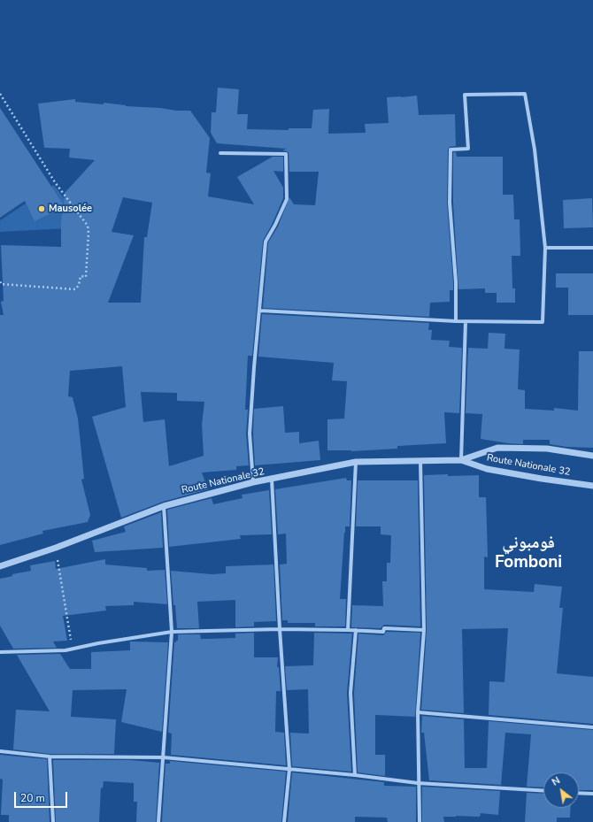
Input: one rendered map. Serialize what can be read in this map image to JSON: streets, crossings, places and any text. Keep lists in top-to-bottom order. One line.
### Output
{"streets":{"street":["Route Nationale 32"]},"districts":["فومبوني Fomboni"],"places":["Mausolée"],"scale_bar":"20 m","north":"top left"}
